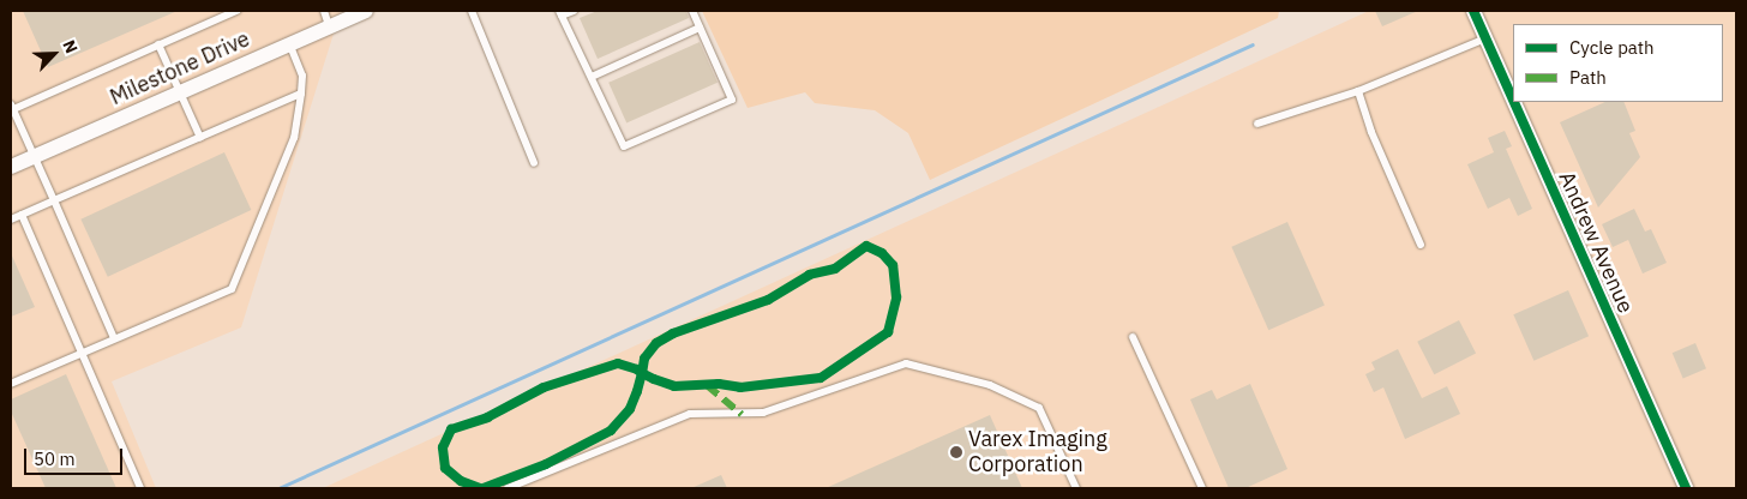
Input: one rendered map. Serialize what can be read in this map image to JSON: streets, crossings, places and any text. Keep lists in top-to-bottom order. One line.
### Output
{"streets":{"street":["Milestone Drive","Andrew Avenue"]},"places":["Varex Imaging Corporation"],"legend":["Cycle path","Path"],"scale_bar":"50 m","north":"top right"}
